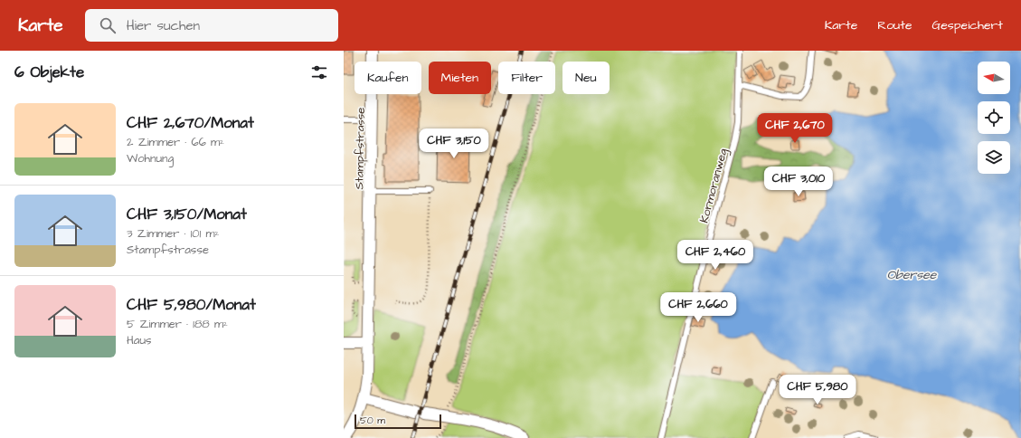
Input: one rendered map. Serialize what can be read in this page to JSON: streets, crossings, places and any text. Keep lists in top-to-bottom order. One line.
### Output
{"streets":{"street":["Stampfstrasse"],"lane":["Kormoranweg"]},"water":["Obersee"],"scale_bar":"50 m","north":"left","page":{"header":"Karte","search":"Hier suchen","nav":["Karte","Route","Gespeichert"],"heading":"6 Objekte","chip":["Kaufen","Mieten","Filter","Neu"],"list":[{"name":"CHF 2,670/Monat","note":"2 Zimmer · 66 m² · Wohnung"},{"name":"CHF 3,150/Monat","note":"3 Zimmer · 101 m² · Stampfstrasse"},{"name":"CHF 5,980/Monat","note":"5 Zimmer · 188 m² · Haus"}],"price":["CHF 2,670","CHF 3,150","CHF 3,010","CHF 2,460","CHF 2,660","CHF 5,980"],"scale":"50 m"}}
